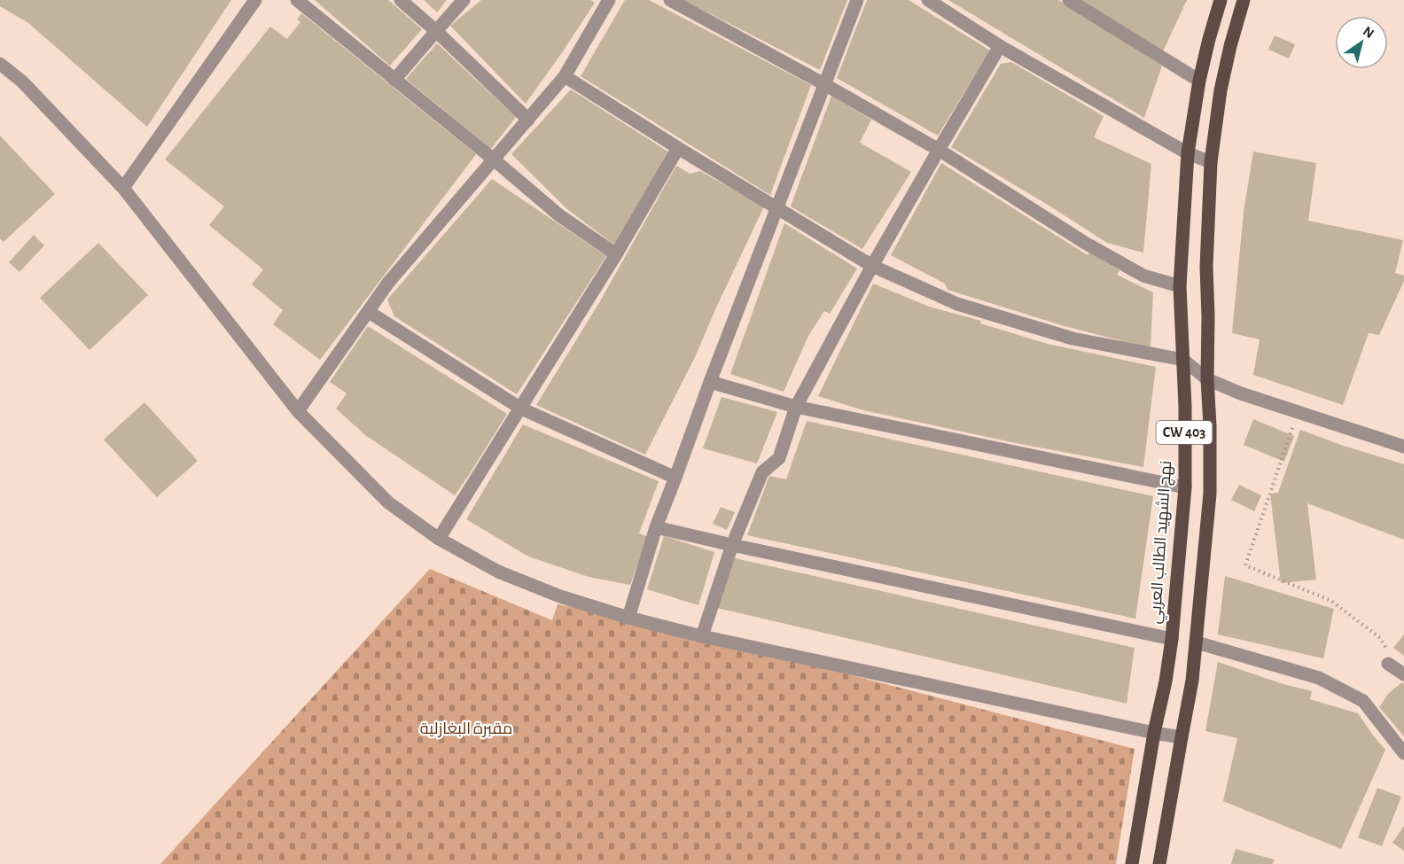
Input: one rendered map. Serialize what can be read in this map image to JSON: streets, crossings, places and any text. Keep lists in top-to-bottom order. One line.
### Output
{"streets":{"main road":["CW 403","نهج الشهيد الطالب العربي"]},"parks":["مقبرة البغازلية"],"north":"top right"}
